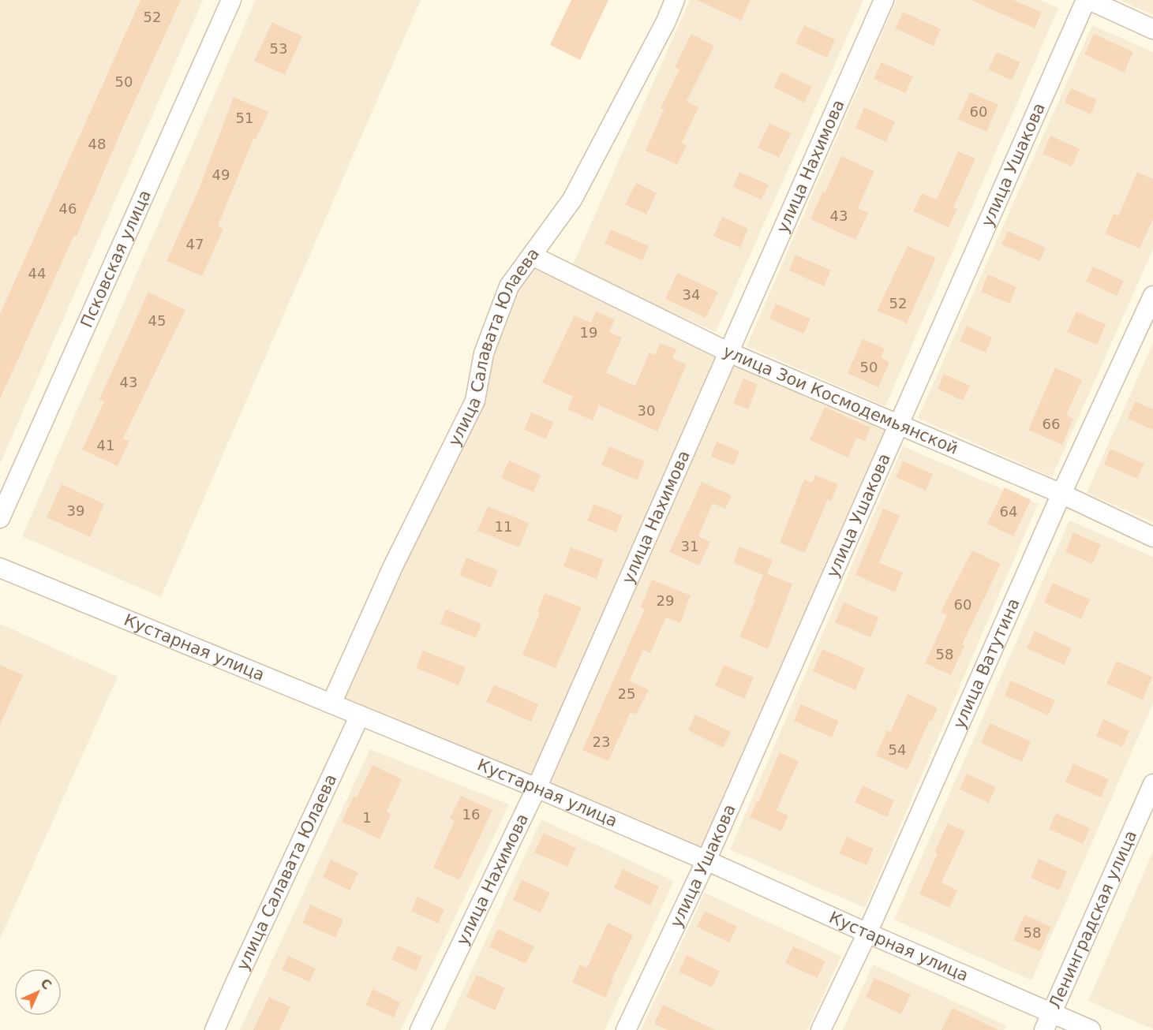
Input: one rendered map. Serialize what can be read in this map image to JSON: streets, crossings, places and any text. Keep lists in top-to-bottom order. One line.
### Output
{"streets":{"street":["улица Ушакова","улица Нахимова","Псковская улица","улица Салавата Юлаева","улица Зои Космодемьянской","Кустарная улица","улица Ватутина","Ленинградская улица"]},"crossings":[["улица Ушакова","улица Зои Космодемьянской"],["улица Ушакова","Кустарная улица"],["улица Нахимова","улица Зои Космодемьянской"],["улица Нахимова","Кустарная улица"],["улица Салавата Юлаева","улица Зои Космодемьянской"],["улица Салавата Юлаева","Кустарная улица"],["улица Зои Космодемьянской","улица Ватутина"],["Кустарная улица","улица Ватутина"],["Кустарная улица","Ленинградская улица"]],"house_numbers":["52","53","50","60","51","48","49","46","43","47","44","34","52","45","19","50","43","30","66","41","39","64","11","31","29","60","58","25","23","54","16","1","58"],"north":"top right"}
